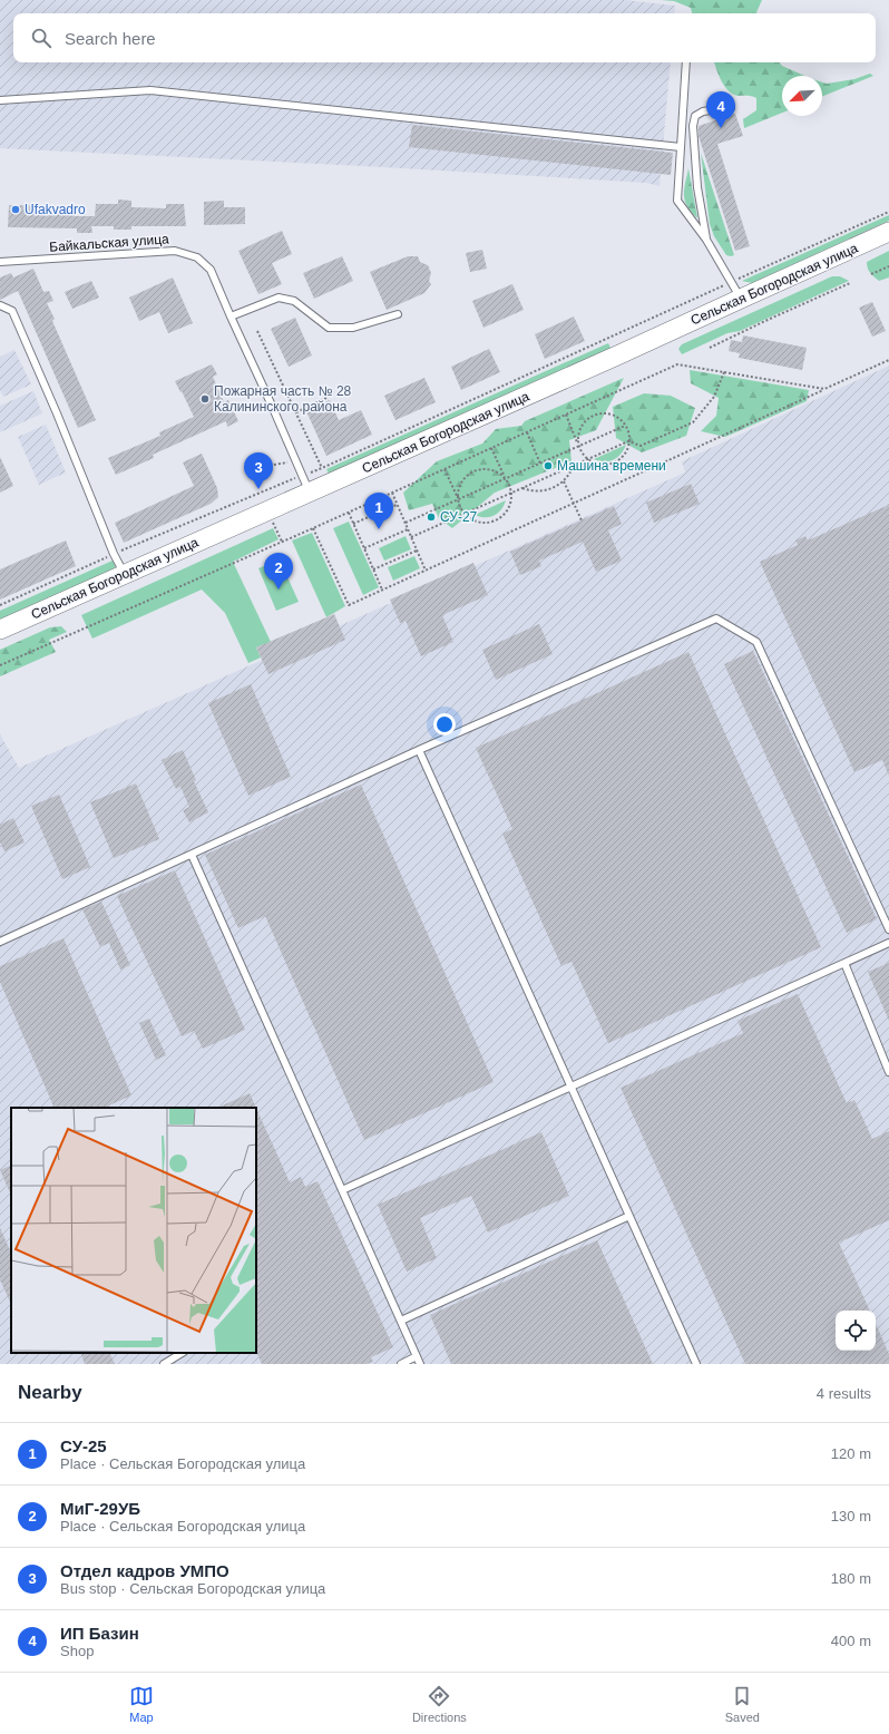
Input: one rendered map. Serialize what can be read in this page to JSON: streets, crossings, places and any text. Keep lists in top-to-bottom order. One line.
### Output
{"streets":{"main road":["Сельская Богородская улица"],"lane":["Байкальская улица"]},"crossings":[["Байкальская улица","Сельская Богородская улица"]],"places":["Ufakvadro","Пожарная часть № 28 Калининского района","Машина времени","СУ-27"],"north":"bottom left","page":{"search":"Search here","pins":["4","3","1","2"],"heading":["Nearby","4 results"],"list":[{"mark":"1","name":"СУ-25","note":"Place · Сельская Богородская улица","value":"120 m"},{"mark":"2","name":"МиГ-29УБ","note":"Place · Сельская Богородская улица","value":"130 m"},{"mark":"3","name":"Отдел кадров УМПО","note":"Bus stop · Сельская Богородская улица","value":"180 m"},{"mark":"4","name":"ИП Базин","note":"Shop","value":"400 m"}],"nav":["Map","Directions","Saved"]}}
